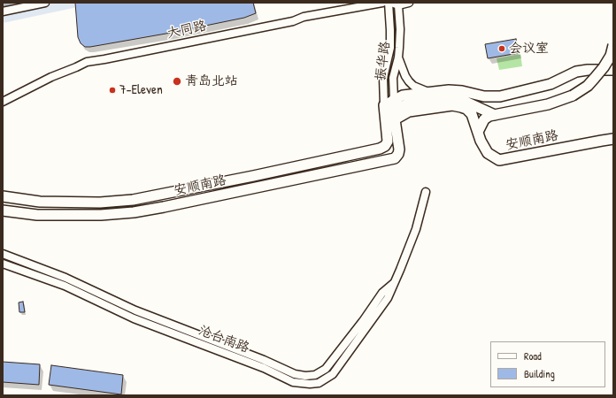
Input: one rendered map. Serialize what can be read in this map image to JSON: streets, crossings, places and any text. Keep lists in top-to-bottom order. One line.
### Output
{"streets":{"main road":["振华路","安顺南路"],"street":["大同路","沧台南路"]},"crossings":[["振华路","安顺南路"]],"places":["会议室","青岛北站","7-Eleven"],"legend":["Road","Building"]}
